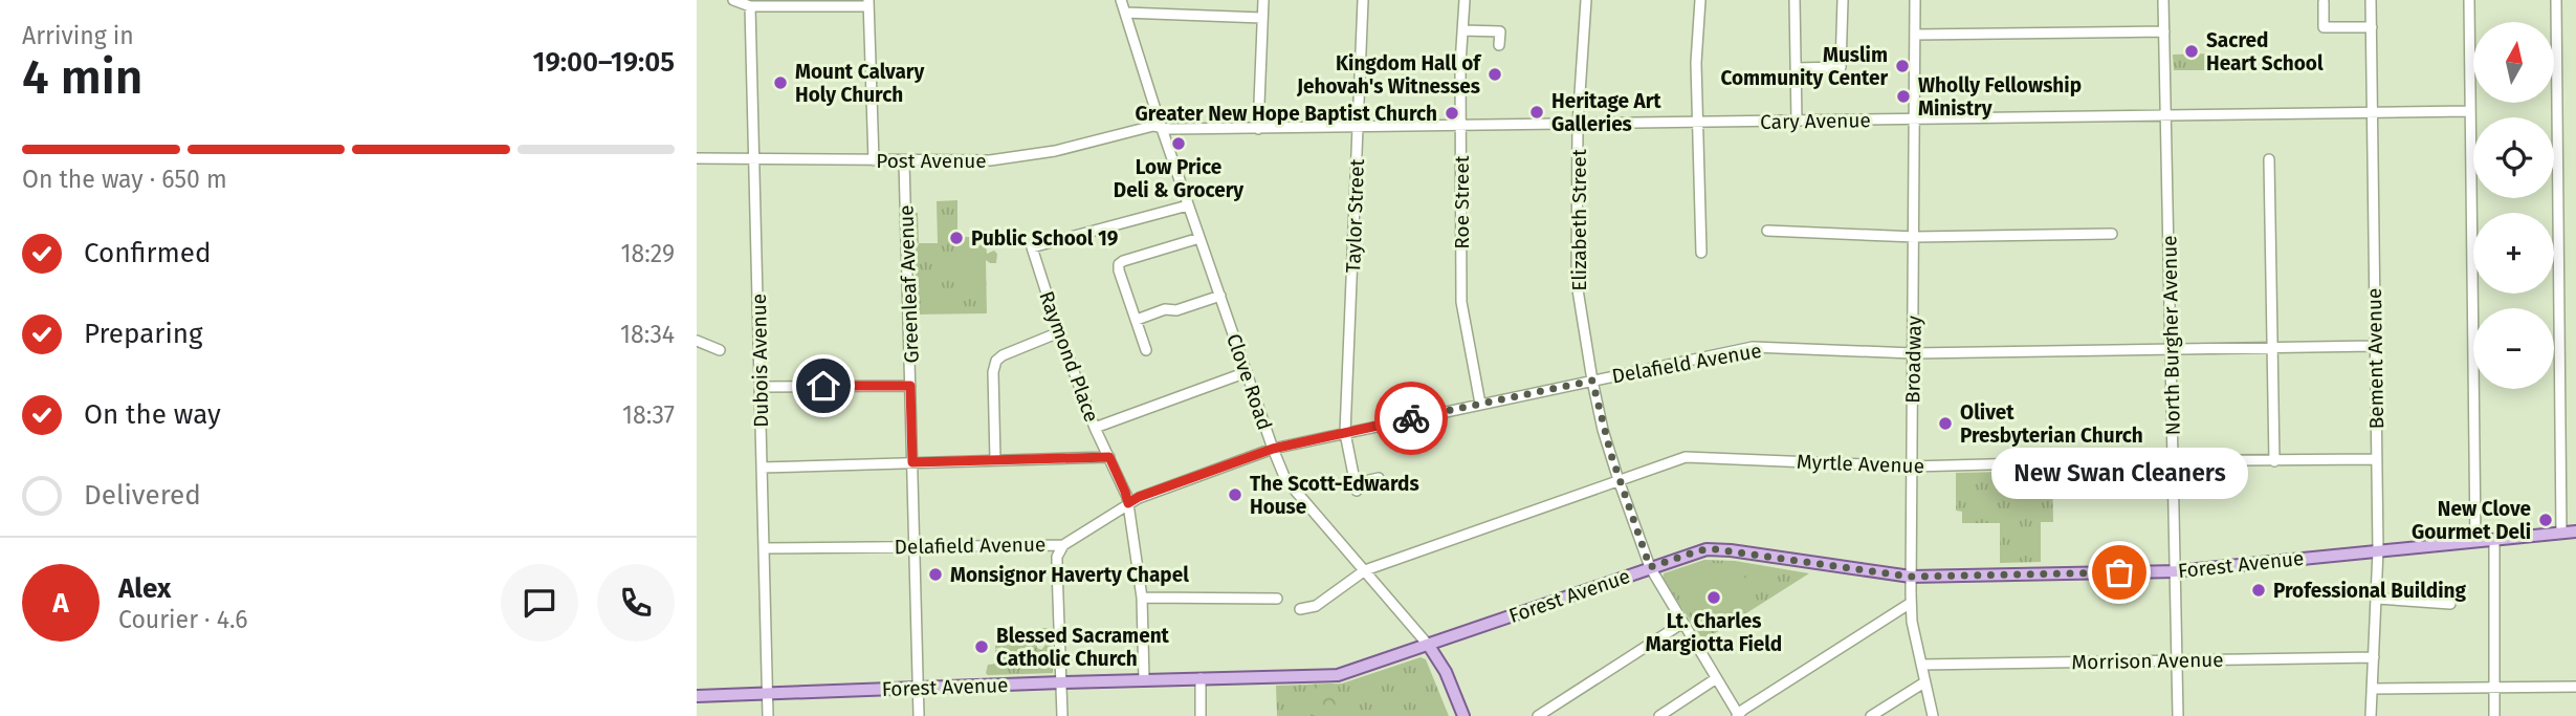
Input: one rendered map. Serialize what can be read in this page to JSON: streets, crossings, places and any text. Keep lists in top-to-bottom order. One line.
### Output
{"streets":{"main road":["Clove Road","Forest Avenue"],"street":["Cary Avenue","Post Avenue","Roe Street","Taylor Street","Elizabeth Street","Greenleaf Avenue","North Burgher Avenue","Raymond Place","Bement Avenue","Broadway","Dubois Avenue","Delafield Avenue","Myrtle Avenue","Morrison Avenue"]},"crossings":[["Cary Avenue","Post Avenue"],["Cary Avenue","Roe Street"],["Cary Avenue","Taylor Street"],["Cary Avenue","Elizabeth Street"],["Cary Avenue","North Burgher Avenue"],["Cary Avenue","Bement Avenue"],["Cary Avenue","Broadway"],["Cary Avenue","Clove Road"],["Post Avenue","Greenleaf Avenue"],["Post Avenue","Dubois Avenue"],["Post Avenue","Clove Road"],["Roe Street","Delafield Avenue"],["Taylor Street","Delafield Avenue"],["Elizabeth Street","Delafield Avenue"],["Elizabeth Street","Myrtle Avenue"],["Elizabeth Street","Forest Avenue"],["Greenleaf Avenue","Delafield Avenue"],["Greenleaf Avenue","Forest Avenue"],["North Burgher Avenue","Delafield Avenue"],["North Burgher Avenue","Myrtle Avenue"],["North Burgher Avenue","Forest Avenue"],["North Burgher Avenue","Morrison Avenue"],["Raymond Place","Delafield Avenue"],["Raymond Place","Clove Road"],["Raymond Place","Forest Avenue"],["Bement Avenue","Delafield Avenue"],["Bement Avenue","Myrtle Avenue"],["Bement Avenue","Forest Avenue"],["Bement Avenue","Morrison Avenue"],["Broadway","Delafield Avenue"],["Broadway","Myrtle Avenue"],["Broadway","Forest Avenue"],["Broadway","Morrison Avenue"],["Dubois Avenue","Delafield Avenue"],["Dubois Avenue","Forest Avenue"],["Delafield Avenue","Clove Road"],["Clove Road","Myrtle Avenue"],["Clove Road","Forest Avenue"]],"places":["Sacred Heart School","Muslim Community Center","Kingdom Hall of Jehovah's Witnesses","Mount Calvary Holy Church","Wholly Fellowship Ministry","Heritage Art Galleries","Greater New Hope Baptist Church","Low Price Deli & Grocery","Public School 19","Olivet Presbyterian Church","The Scott-Edwards House","New Clove Gourmet Deli","New Swan Cleaners","Monsignor Haverty Chapel","Professional Building","Lt. Charles Margiotta Field","Blessed Sacrament Catholic Church"],"north":"top","page":{"heading":["4 min","Arriving in","19:00–19:05"],"panel":["Alex","Courier · 4.6"],"map_buttons":["+","−"],"bar":"On the way · 650 m","list":[["Confirmed","18:29"],["Preparing","18:34"],["On the way","18:37"],"Delivered"],"bubble":"New Swan Cleaners","round":"A"}}
